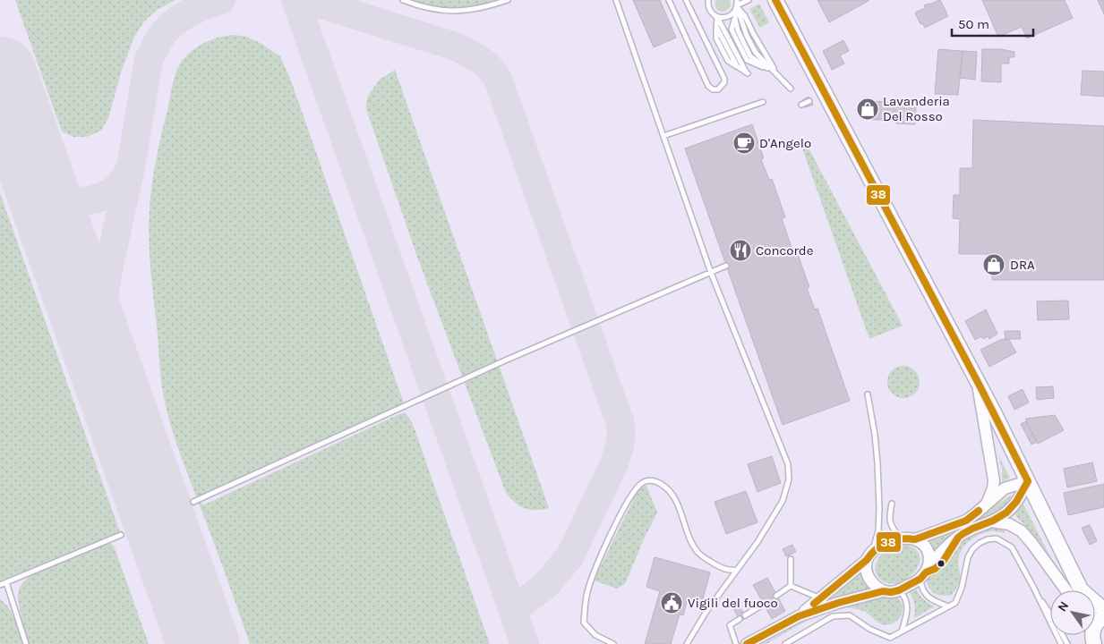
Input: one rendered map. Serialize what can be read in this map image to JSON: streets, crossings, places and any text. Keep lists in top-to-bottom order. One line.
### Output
{"places":{"shop":["Lavanderia Del Rosso","DRA"],"cafe":["D'Angelo"],"restaurant":["Concorde"],"public building":["Vigili del fuoco"]},"lines":["transit line 38"],"scale_bar":"50 m","north":"top left"}
